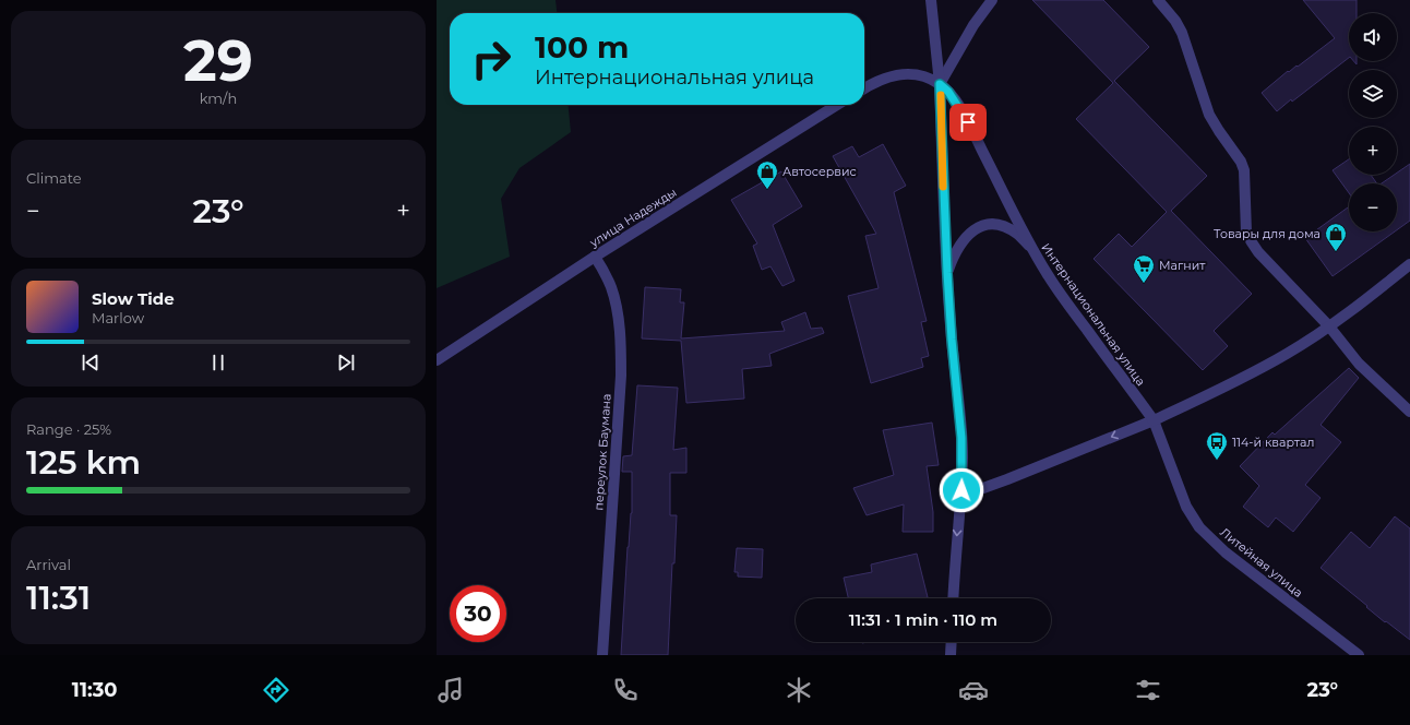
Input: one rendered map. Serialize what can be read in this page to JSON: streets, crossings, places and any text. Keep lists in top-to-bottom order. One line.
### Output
{"streets":{"street":["улица Надежды","Интернациональная улица","переулок Баумана","Литейная улица"]},"crossings":[["улица Надежды","переулок Баумана"],["Интернациональная улица","Литейная улица"]],"places":{"shop":["Автосервис","Товары для дома"],"supermarket":["Магнит"],"bus stop":["114-й квартал"]},"page":{"tile":[["29","km/h"],"Climate",["Range · 25%","125 km"],["Arrival","11:31"]],"map_buttons":["+","−"],"turn":["100 m","Интернациональная улица"],"heat":["−","23°","+"],"song":["Slow Tide","Marlow"],"limit":"30","trip":"11:31 · 1 min · 110 m","tabs":["11:30","23°"]}}
